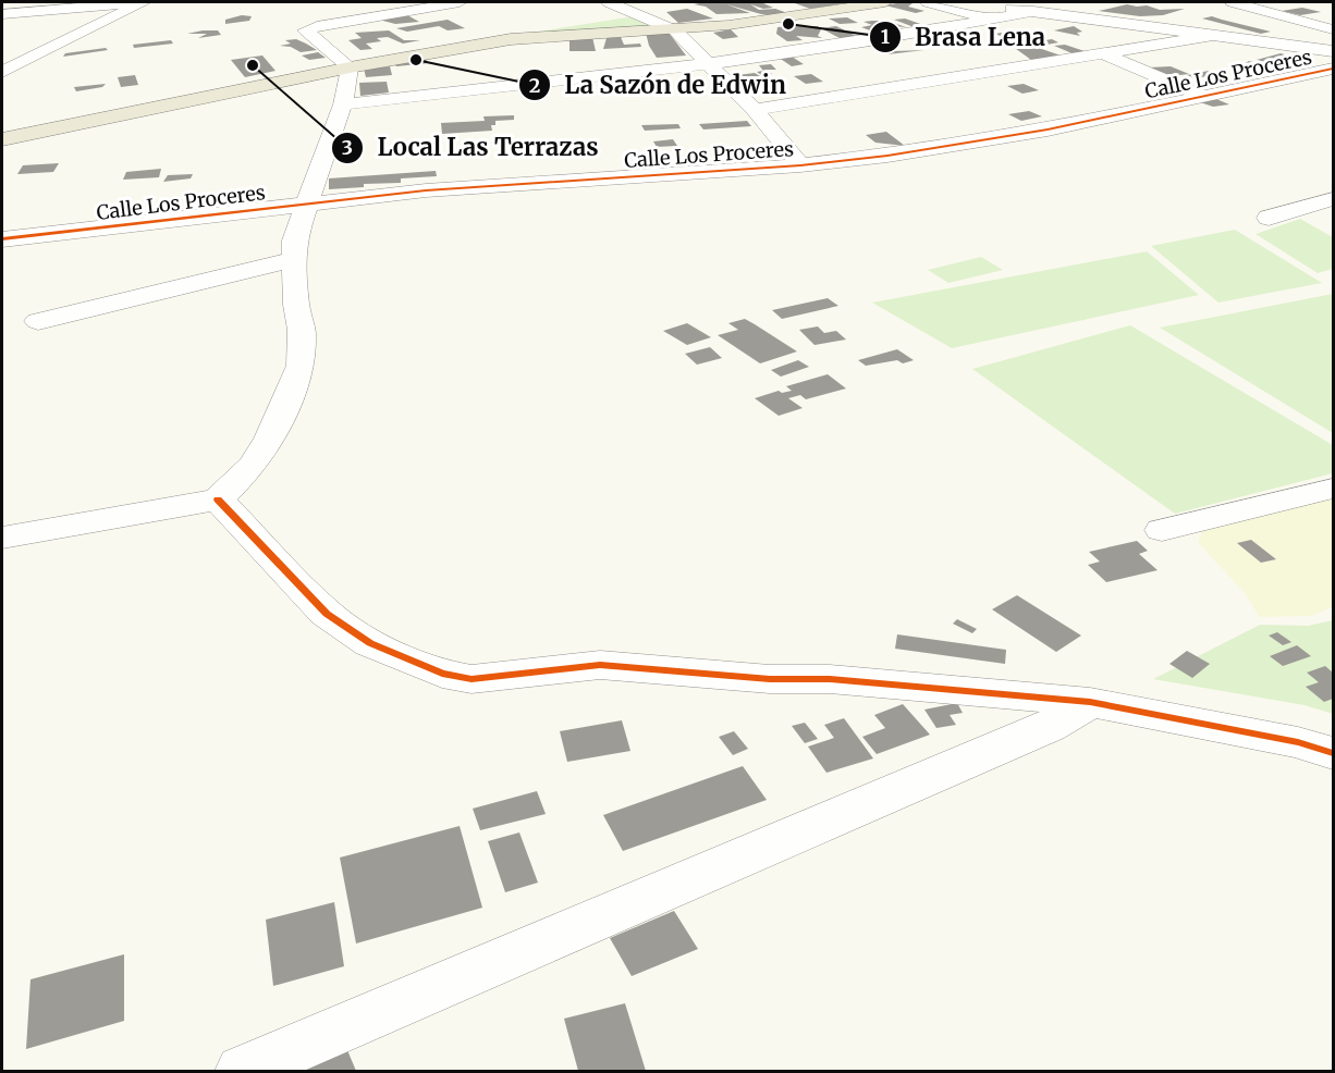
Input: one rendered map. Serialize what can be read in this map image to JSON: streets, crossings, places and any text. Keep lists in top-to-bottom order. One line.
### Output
{"streets":{"street":["Calle Los Proceres"]},"places":["Brasa Lena","La Sazón de Edwin","Local Las Terrazas"]}
